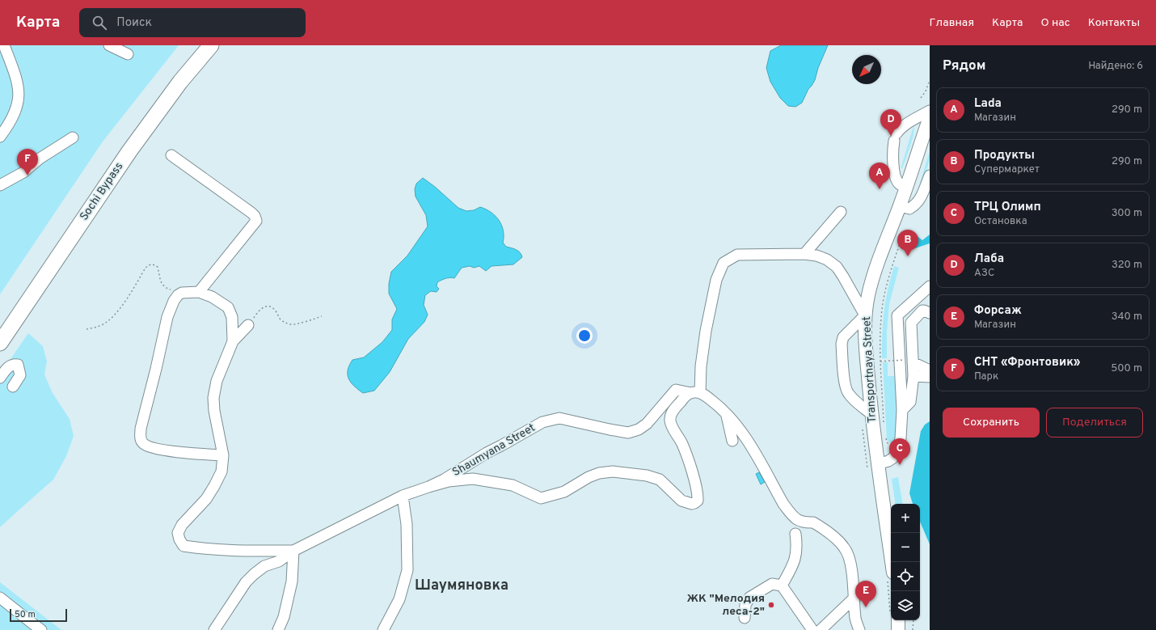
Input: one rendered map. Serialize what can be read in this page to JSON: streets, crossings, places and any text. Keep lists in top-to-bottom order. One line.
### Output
{"streets":{"highway":["Sochi Bypass"],"main road":["Transportnaya Street"],"street":["Shaumyana Street"]},"districts":["Шаумяновка"],"places":["ЖК \"Мелодия леса-2\""],"scale_bar":"50 m","north":"bottom left","page":{"header":"Карта","search":"Поиск","nav":["Главная","Карта","О нас","Контакты"],"heading":["Рядом","Найдено: 6"],"list":[{"mark":"A","name":"Lada","note":"Магазин","value":"290 m"},{"mark":"B","name":"Продукты","note":"Супермаркет","value":"290 m"},{"mark":"C","name":"ТРЦ Олимп","note":"Остановка","value":"300 m"},{"mark":"D","name":"Лаба","note":"АЗС","value":"320 m"},{"mark":"E","name":"Форсаж","note":"Магазин","value":"340 m"},{"mark":"F","name":"СНТ «Фронтовик»","note":"Парк","value":"500 m"}],"pins":["D","F","A","B","C","E"],"buttons":["Сохранить","Поделиться"],"map_buttons":["+","−"],"scale":"50 m"}}
